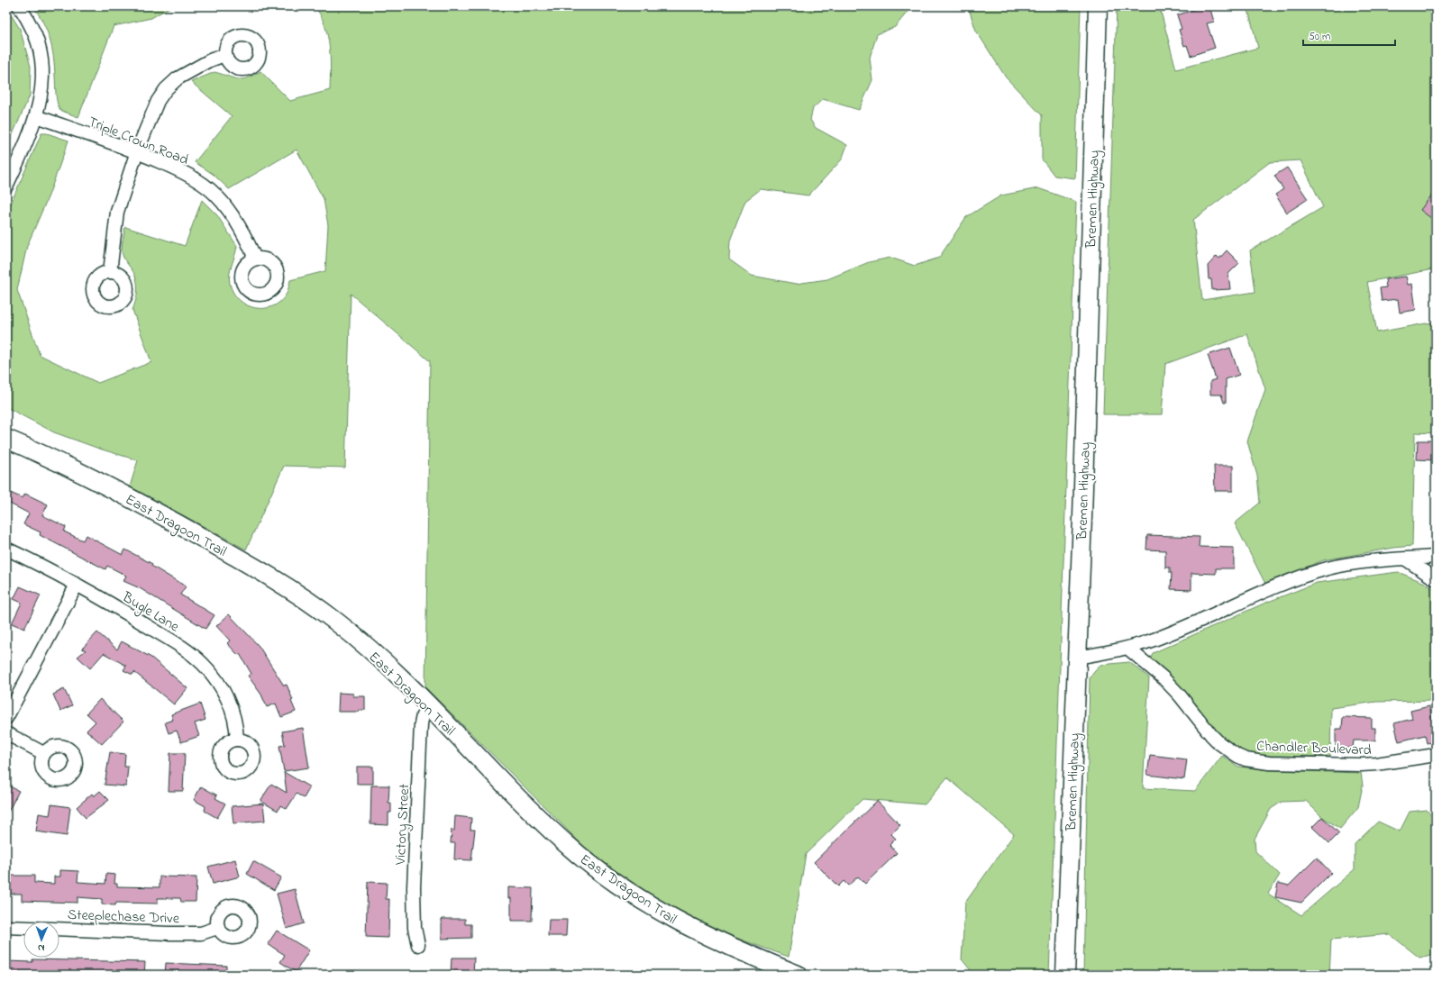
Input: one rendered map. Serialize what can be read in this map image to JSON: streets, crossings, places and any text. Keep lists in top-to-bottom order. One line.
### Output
{"streets":{"main road":["Bremen Highway","East Dragoon Trail"],"street":["Triple Crown Road","Bugle Lane","Chandler Boulevard","Victory Street","Steeplechase Drive"]},"crossings":[["East Dragoon Trail","Victory Street"]],"scale_bar":"50 m","north":"bottom"}
